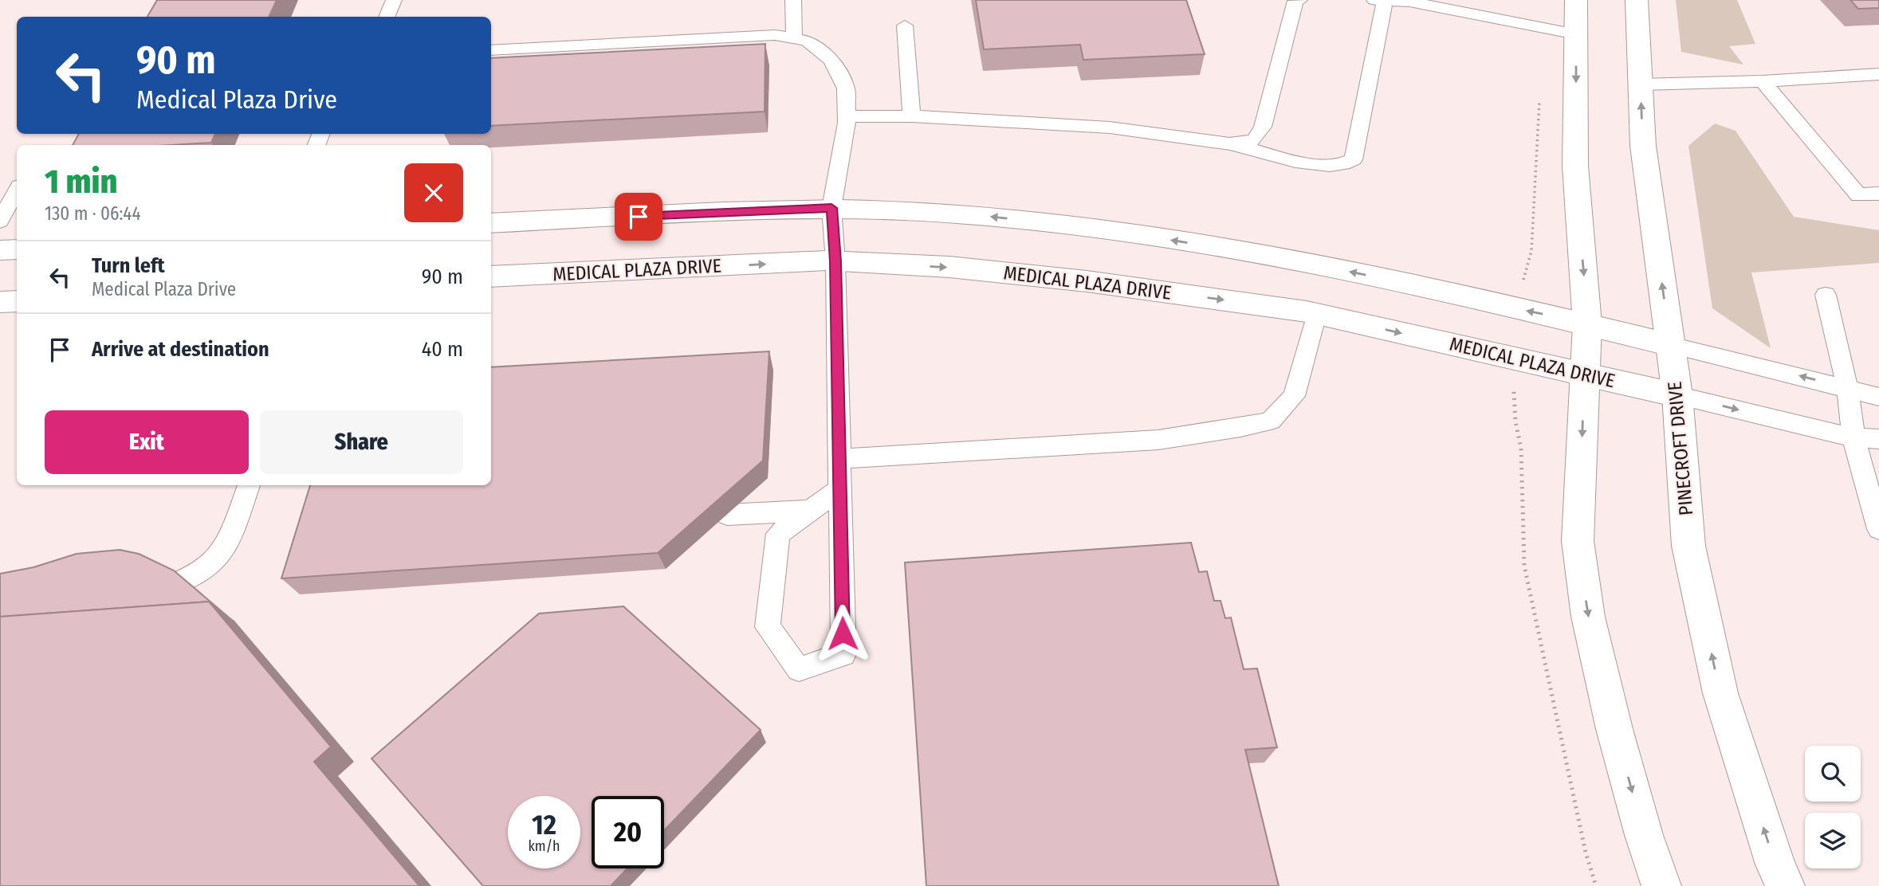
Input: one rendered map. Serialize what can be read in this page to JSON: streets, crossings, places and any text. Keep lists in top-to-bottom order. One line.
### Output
{"streets":{"street":["MEDICAL PLAZA DRIVE","PINECROFT DRIVE"]},"crossings":[["MEDICAL PLAZA DRIVE","PINECROFT DRIVE"]],"page":{"turn":["90 m","Medical Plaza Drive"],"heading":["1 min","130 m · 06:44"],"list":[{"name":"Turn left","note":"Medical Plaza Drive","value":"90 m"},{"name":"Arrive at destination","value":"40 m"}],"buttons":["Exit","Share"],"speed":"12 km/h","limit":"20"}}
